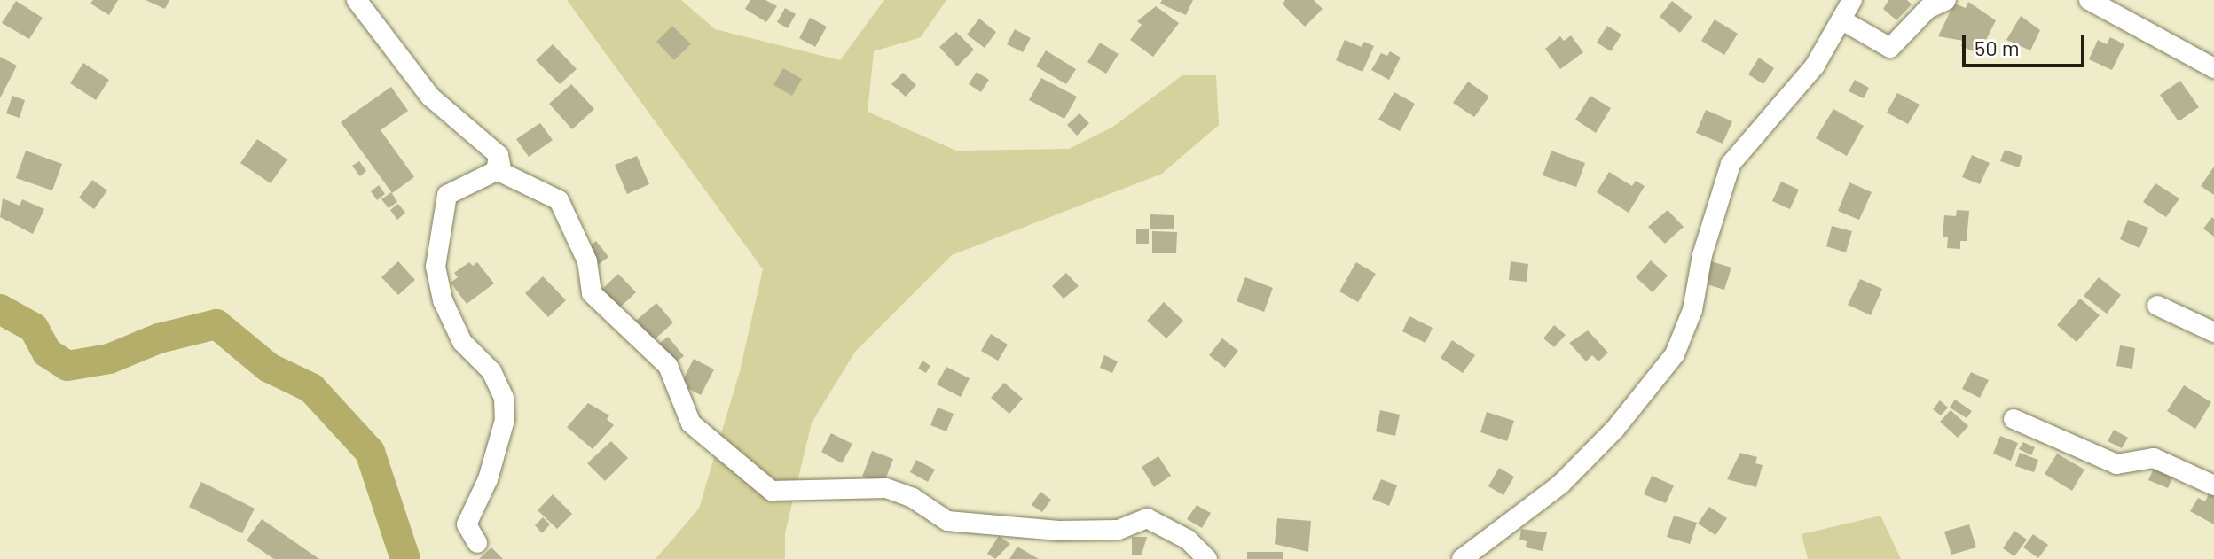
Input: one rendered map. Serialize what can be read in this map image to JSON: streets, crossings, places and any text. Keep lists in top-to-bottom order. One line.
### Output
{"scale_bar":"50 m"}
